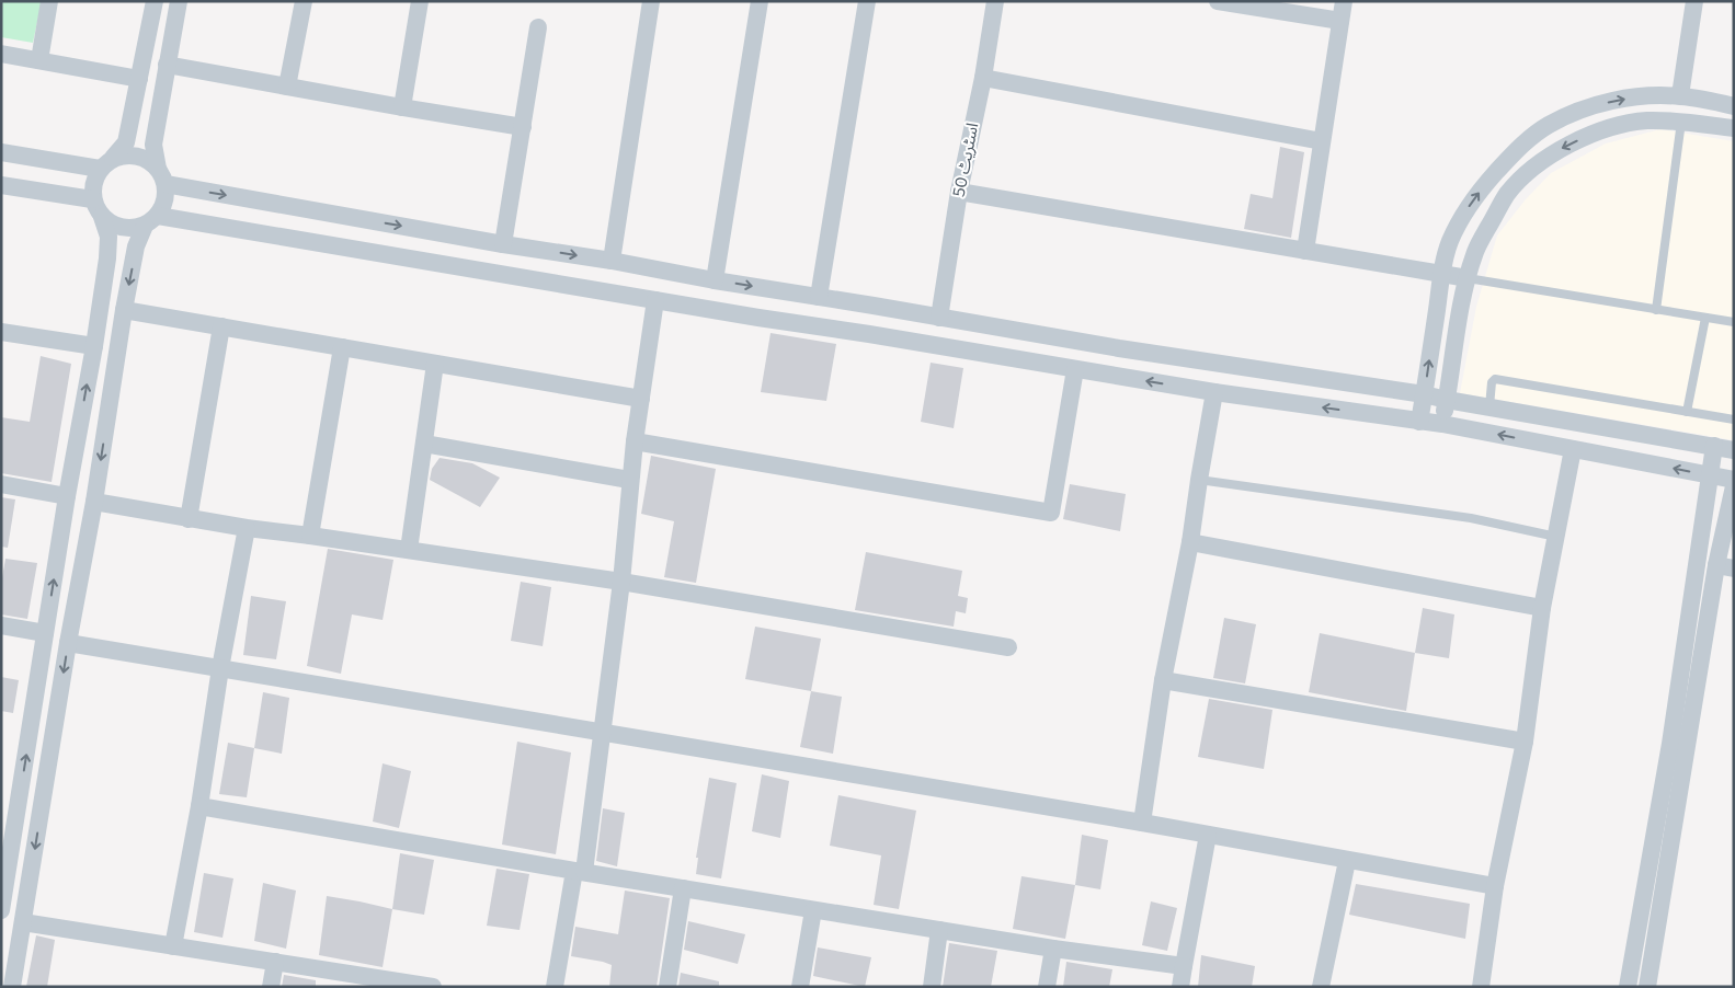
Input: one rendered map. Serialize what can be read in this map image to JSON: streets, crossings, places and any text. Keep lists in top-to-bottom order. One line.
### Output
{"streets":{"street":["اسٹریٹ 50"]}}
